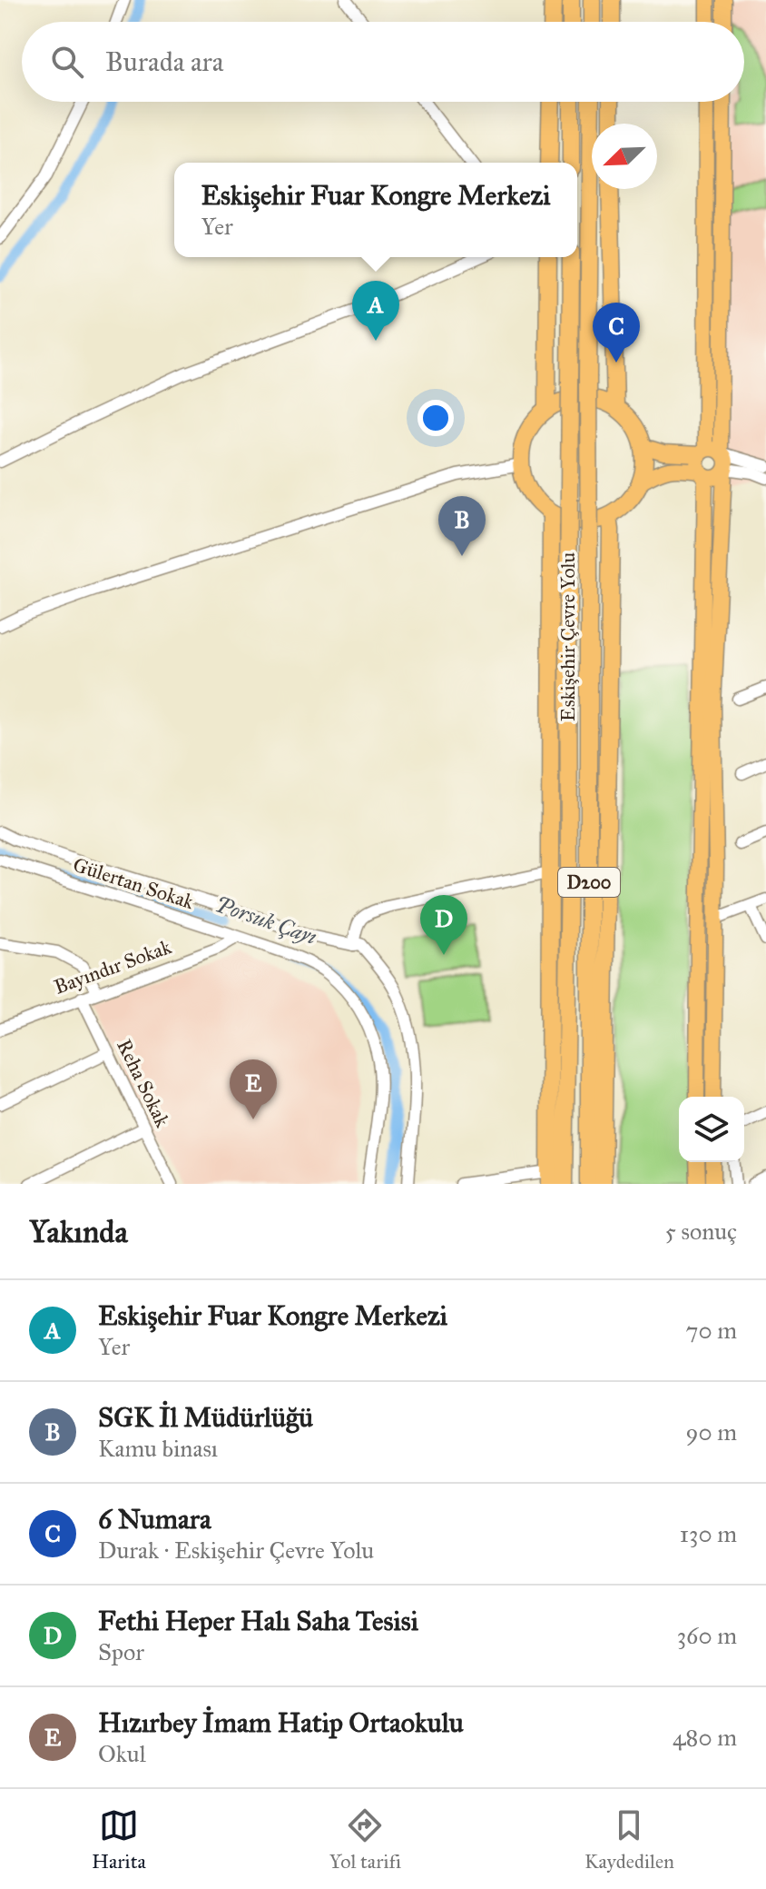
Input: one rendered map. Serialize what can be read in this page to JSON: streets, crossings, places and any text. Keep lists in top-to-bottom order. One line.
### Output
{"streets":{"highway":["Eskişehir Çevre Yolu","D200"],"street":["Gülertan Sokak","Bayındır Sokak","Reha Sokak"]},"crossings":[["Gülertan Sokak","Bayındır Sokak"],["Bayındır Sokak","Reha Sokak"]],"water":["Porsuk Çayı"],"north":"bottom left","page":{"search":"Burada ara","popup":["Eskişehir Fuar Kongre Merkezi","Yer"],"pins":["A","C","B","D","E"],"heading":["Yakında","5 sonuç"],"list":[{"mark":"A","name":"Eskişehir Fuar Kongre Merkezi","note":"Yer","value":"70 m"},{"mark":"B","name":"SGK İl Müdürlüğü","note":"Kamu binası","value":"90 m"},{"mark":"C","name":"6 Numara","note":"Durak · Eskişehir Çevre Yolu","value":"130 m"},{"mark":"D","name":"Fethi Heper Halı Saha Tesisi","note":"Spor","value":"360 m"},{"mark":"E","name":"Hızırbey İmam Hatip Ortaokulu","note":"Okul","value":"480 m"}],"nav":["Harita","Yol tarifi","Kaydedilen"]}}
